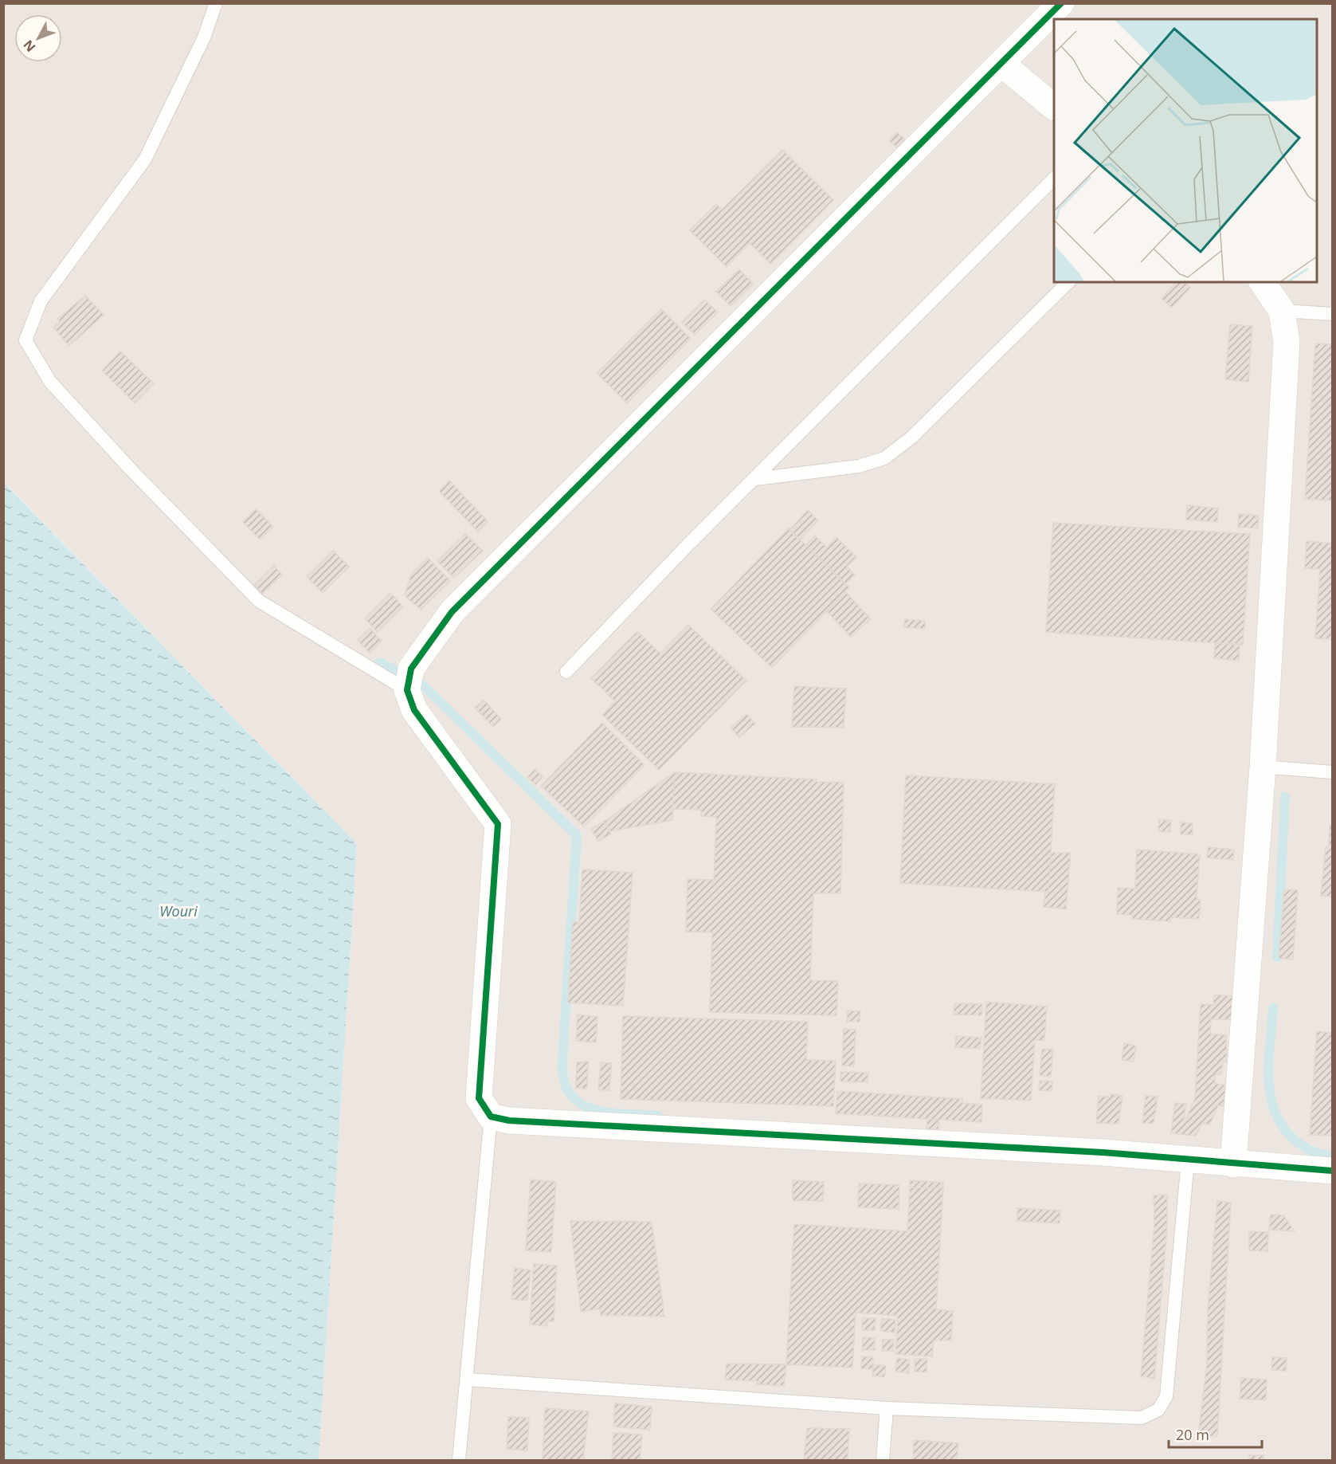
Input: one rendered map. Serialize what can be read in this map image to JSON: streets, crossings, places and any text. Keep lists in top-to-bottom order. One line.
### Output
{"water":["Wouri"],"scale_bar":"20 m","north":"bottom left"}
